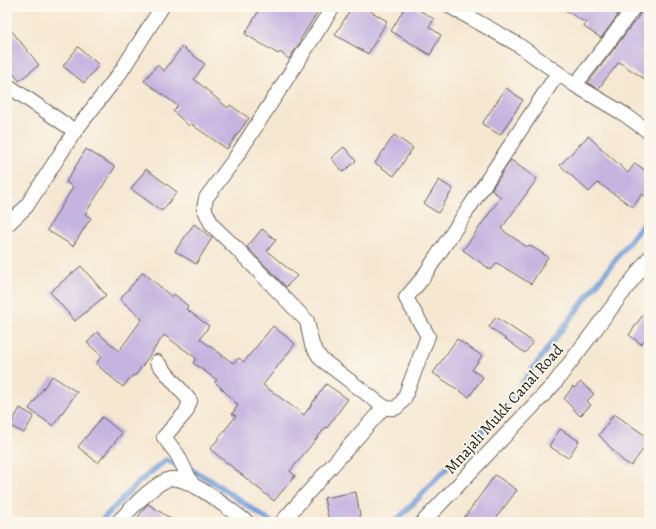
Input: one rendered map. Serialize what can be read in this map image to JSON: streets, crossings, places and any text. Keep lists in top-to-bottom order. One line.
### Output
{"streets":{"street":["Mnajali Mukk Canal Road"]}}
